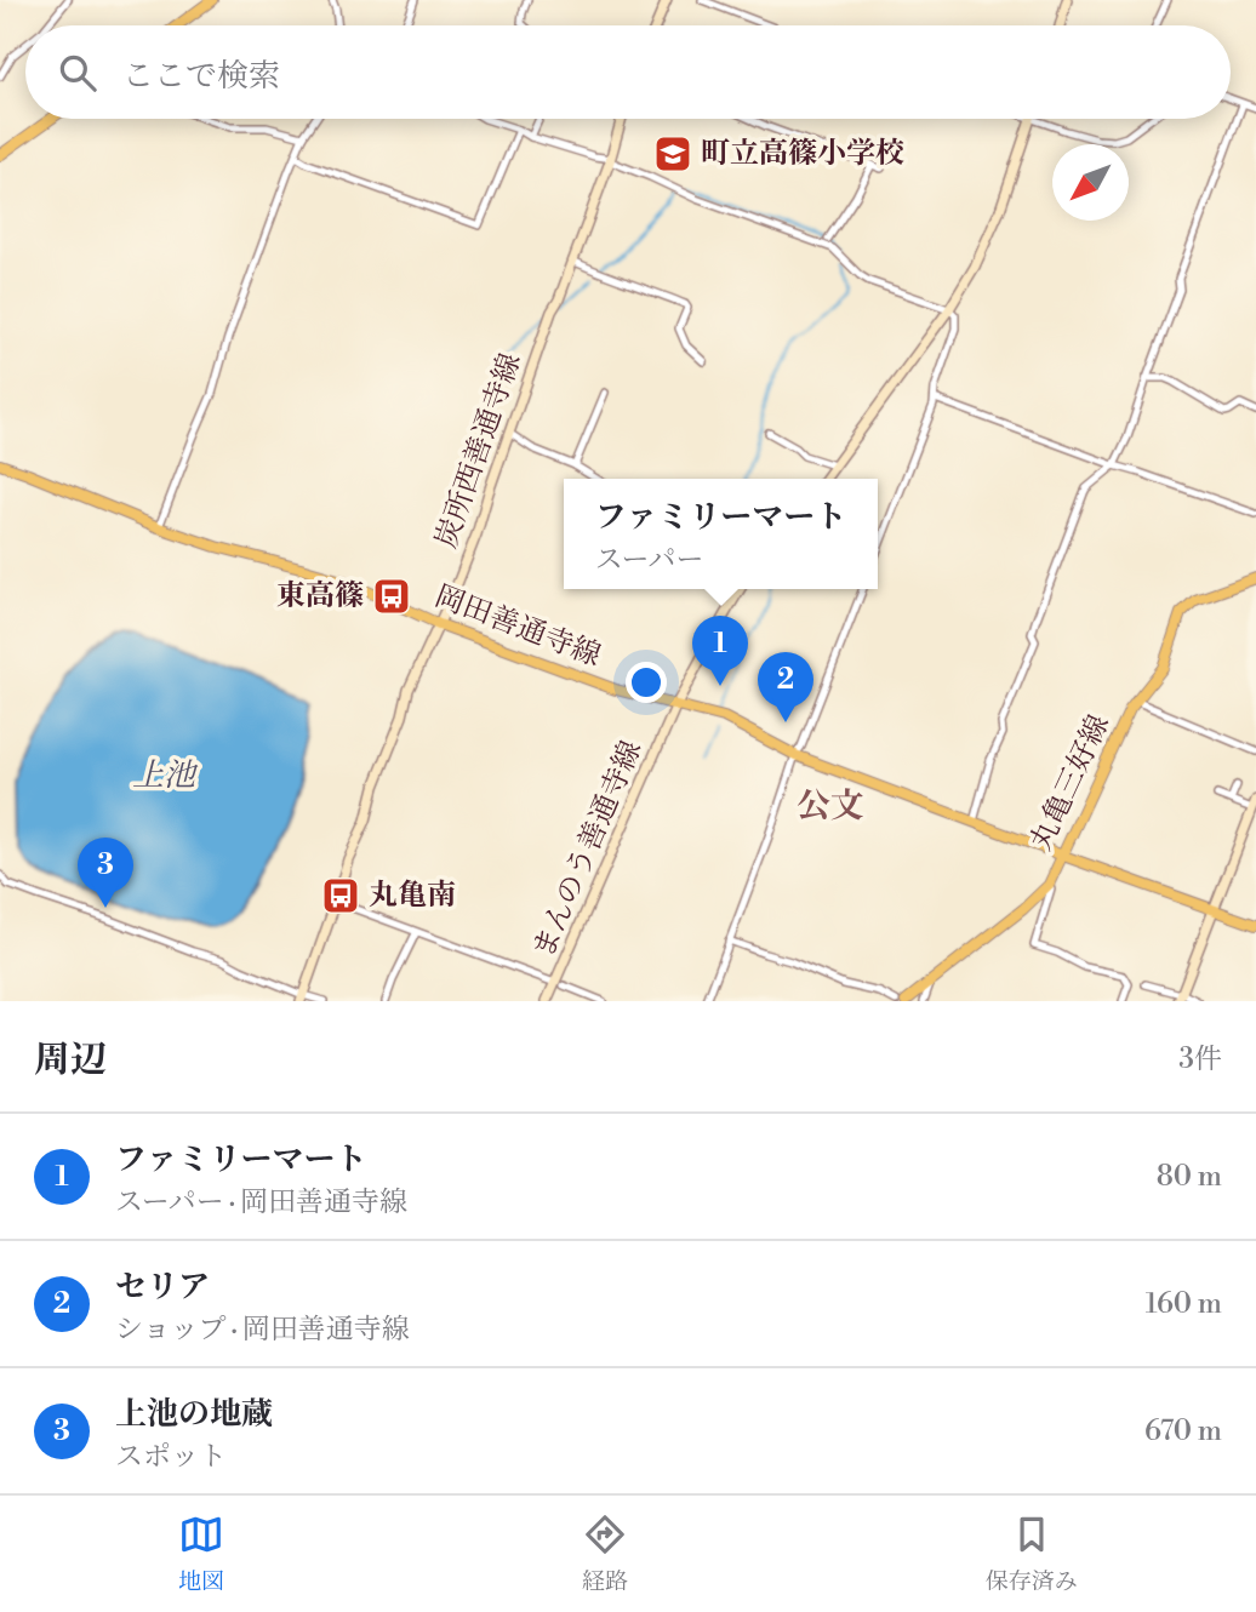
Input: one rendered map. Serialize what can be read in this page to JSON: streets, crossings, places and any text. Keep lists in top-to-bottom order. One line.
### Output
{"streets":{"main road":["炭所西善通寺線","岡田善通寺線","丸亀三好線","まんのう善通寺線"]},"crossings":[["炭所西善通寺線","岡田善通寺線"],["岡田善通寺線","丸亀三好線"],["岡田善通寺線","まんのう善通寺線"]],"districts":["公文"],"water":["上池"],"places":{"school or university":["町立高篠小学校"],"bus stop":["東高篠","丸亀南"]},"north":"bottom left","page":{"search":"ここで検索","popup":["ファミリーマート","スーパー"],"pins":["1","2","3"],"heading":["周辺","3件"],"list":[{"mark":"1","name":"ファミリーマート","note":"スーパー · 岡田善通寺線","value":"80 m"},{"mark":"2","name":"セリア","note":"ショップ · 岡田善通寺線","value":"160 m"},{"mark":"3","name":"上池の地蔵","note":"スポット","value":"670 m"}],"nav":["地図","経路","保存済み"]}}
